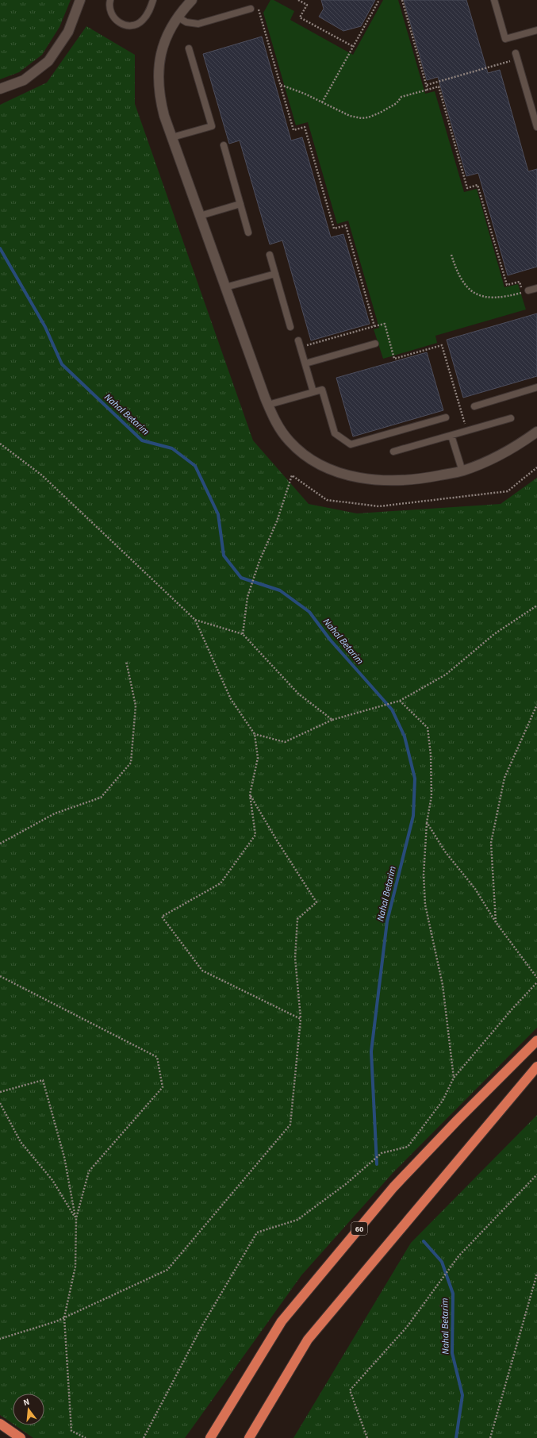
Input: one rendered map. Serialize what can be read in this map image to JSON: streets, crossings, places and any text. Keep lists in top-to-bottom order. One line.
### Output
{"streets":{"highway":["60"]},"water":["Nahal Betarim"],"north":"top"}
